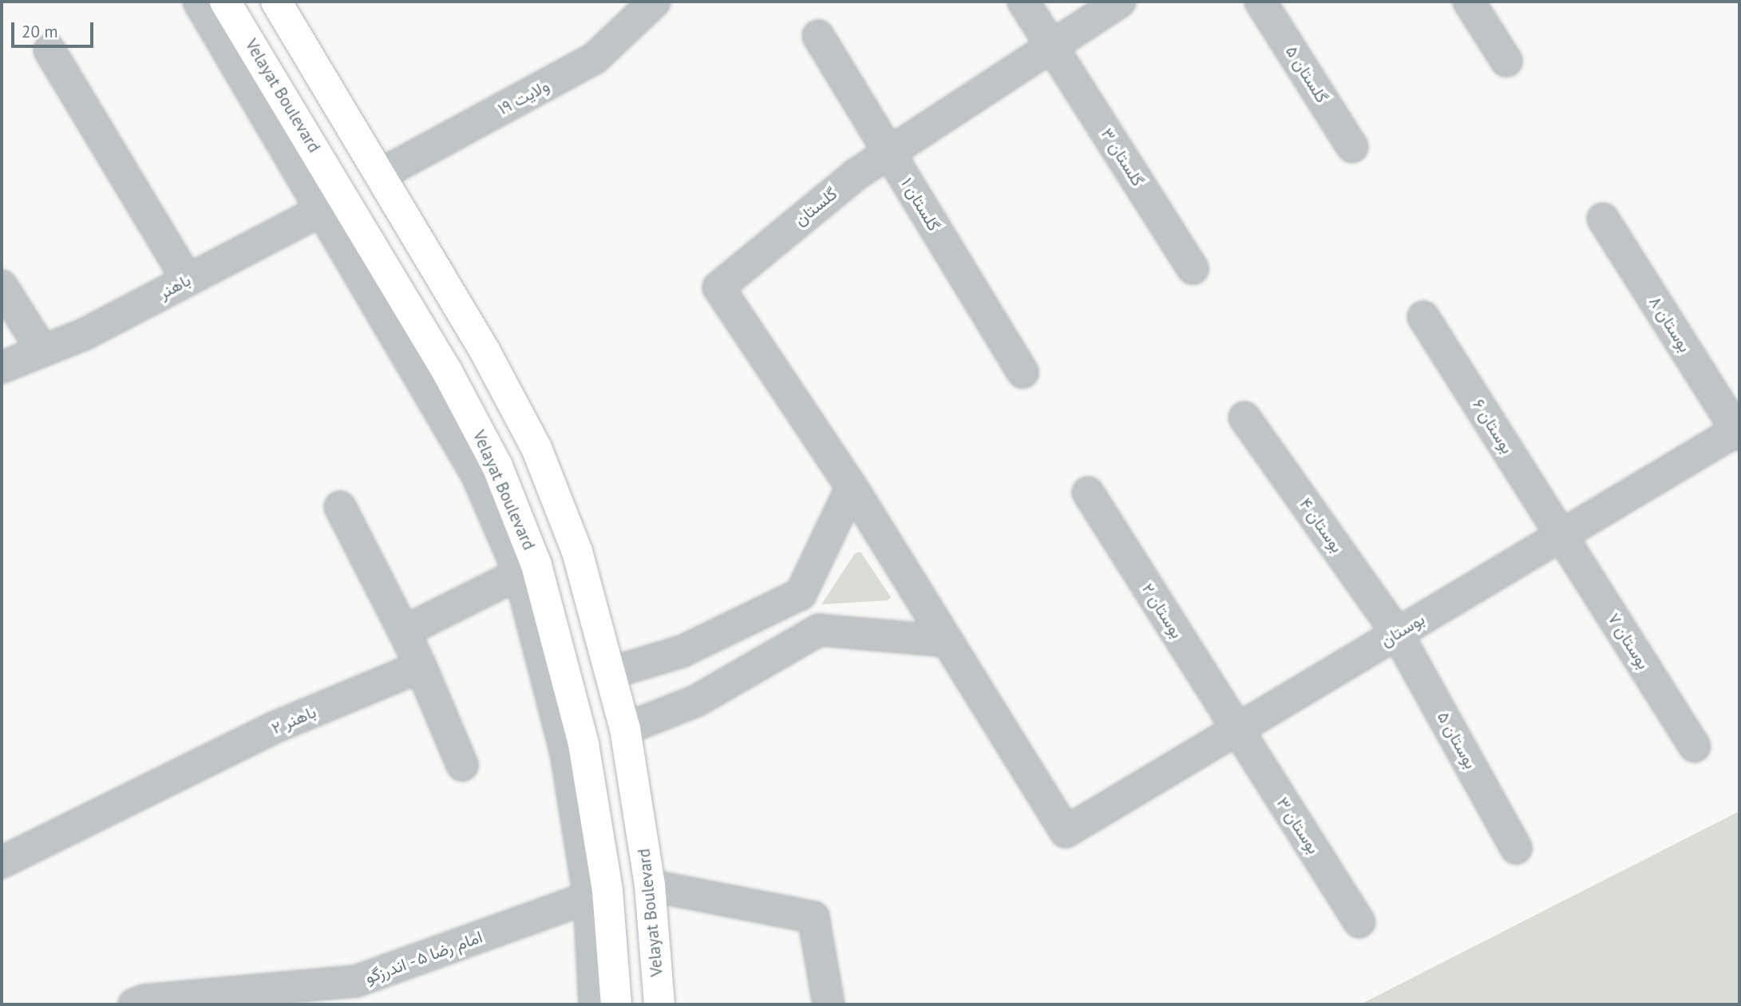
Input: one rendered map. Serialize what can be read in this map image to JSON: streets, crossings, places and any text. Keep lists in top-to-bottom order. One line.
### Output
{"streets":{"main road":["Velayat Boulevard"],"street":["گلستان ۵","ولایت ۱۹","گلستان ۳","گلستان ۱","گلستان","باهنر","بوستان ۸","بوستان ۶","بوستان ۴","بوستان ۲","بوستان","بوستان ۷","باهنر ۲","بوستان ۵","بوستان ۳","امام رضا ۵ - اندرزگو"]},"crossings":[["Velayat Boulevard","ولایت ۱۹"],["Velayat Boulevard","باهنر"],["Velayat Boulevard","امام رضا ۵ - اندرزگو"],["گلستان ۳","گلستان"],["گلستان ۱","گلستان"],["بوستان ۸","بوستان"],["بوستان ۶","بوستان"],["بوستان ۶","بوستان ۷"],["بوستان ۴","بوستان"],["بوستان ۴","بوستان ۵"],["بوستان ۲","بوستان"],["بوستان ۲","بوستان ۳"],["بوستان","بوستان ۷"],["بوستان","بوستان ۵"],["بوستان","بوستان ۳"]],"scale_bar":"20 m"}
